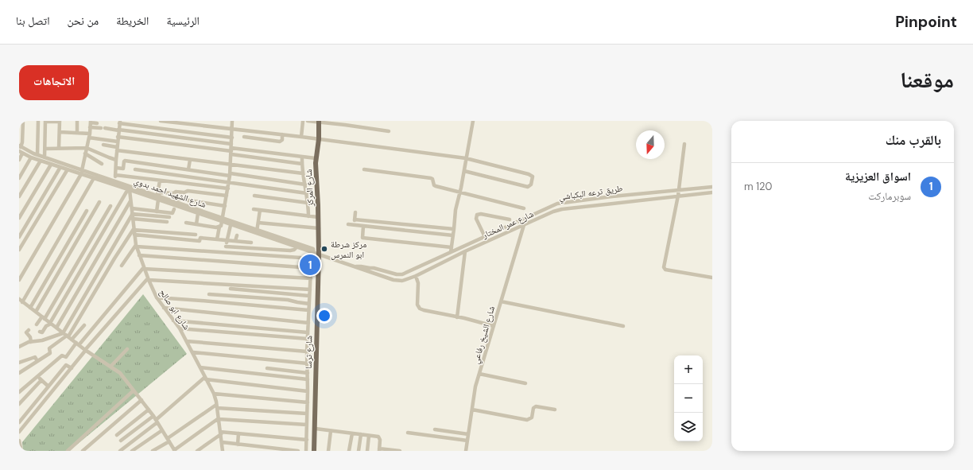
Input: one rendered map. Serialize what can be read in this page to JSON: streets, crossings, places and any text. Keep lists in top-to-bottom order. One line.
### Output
{"streets":{"main road":["شارع المركز","شارع ترسا"],"street":["شارع الشهيد احمد بدوي","طريق ترعه البكباشي","شارع عمر المختار","شارع ابو صالح","شارع الشيخ رفاعي"]},"crossings":[["شارع المركز","شارع الشهيد احمد بدوي"],["شارع المركز","شارع عمر المختار"],["شارع المركز","شارع ترسا"],["شارع الشهيد احمد بدوي","شارع عمر المختار"],["شارع الشهيد احمد بدوي","شارع ابو صالح"],["شارع الشهيد احمد بدوي","شارع ترسا"],["طريق ترعه البكباشي","شارع عمر المختار"],["شارع عمر المختار","شارع الشيخ رفاعي"],["شارع عمر المختار","شارع ترسا"]],"places":["مركز شرطة ابو النمرس"],"north":"bottom","page":{"header":"Pinpoint","nav":["الرئيسية","الخريطة","من نحن","اتصل بنا"],"title":"موقعنا","buttons":"الاتجاهات","heading":"بالقرب منك","list":[{"mark":"1","name":"اسواق العزيزية","note":"سوبرماركت","value":"120 m"}],"pins":"1","map_buttons":["+","−"]}}
